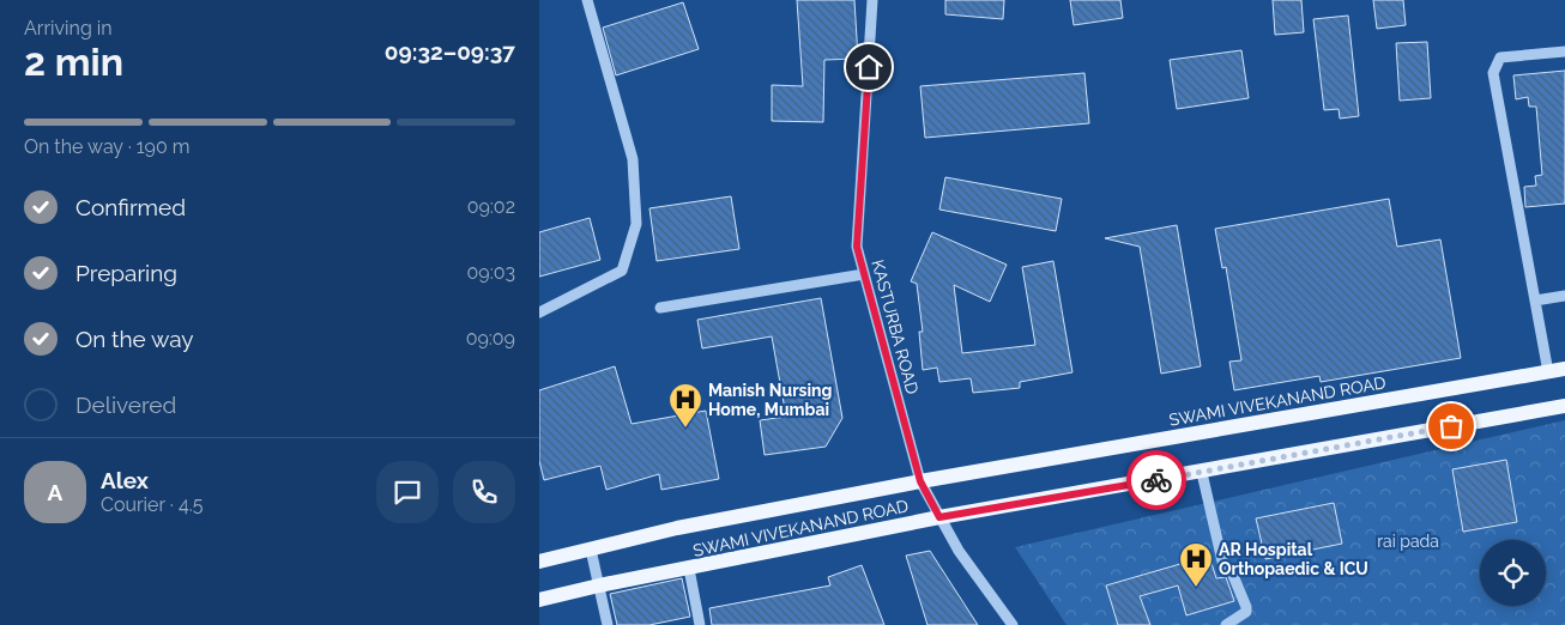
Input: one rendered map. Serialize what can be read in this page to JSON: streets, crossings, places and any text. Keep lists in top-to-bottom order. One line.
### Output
{"streets":{"main road":["SWAMI VIVEKANAND ROAD"],"street":["KASTURBA ROAD"]},"crossings":[["KASTURBA ROAD","SWAMI VIVEKANAND ROAD"]],"parks":["rai pada"],"places":{"hospital":["Manish Nursing Home, Mumbai","AR Hospital Orthopaedic & ICU"]},"page":{"heading":["2 min","Arriving in","09:32–09:37"],"panel":["Alex","Courier · 4.5"],"bar":"On the way · 190 m","list":[["Confirmed","09:02"],["Preparing","09:03"],["On the way","09:09"],"Delivered"],"round":"A"}}
